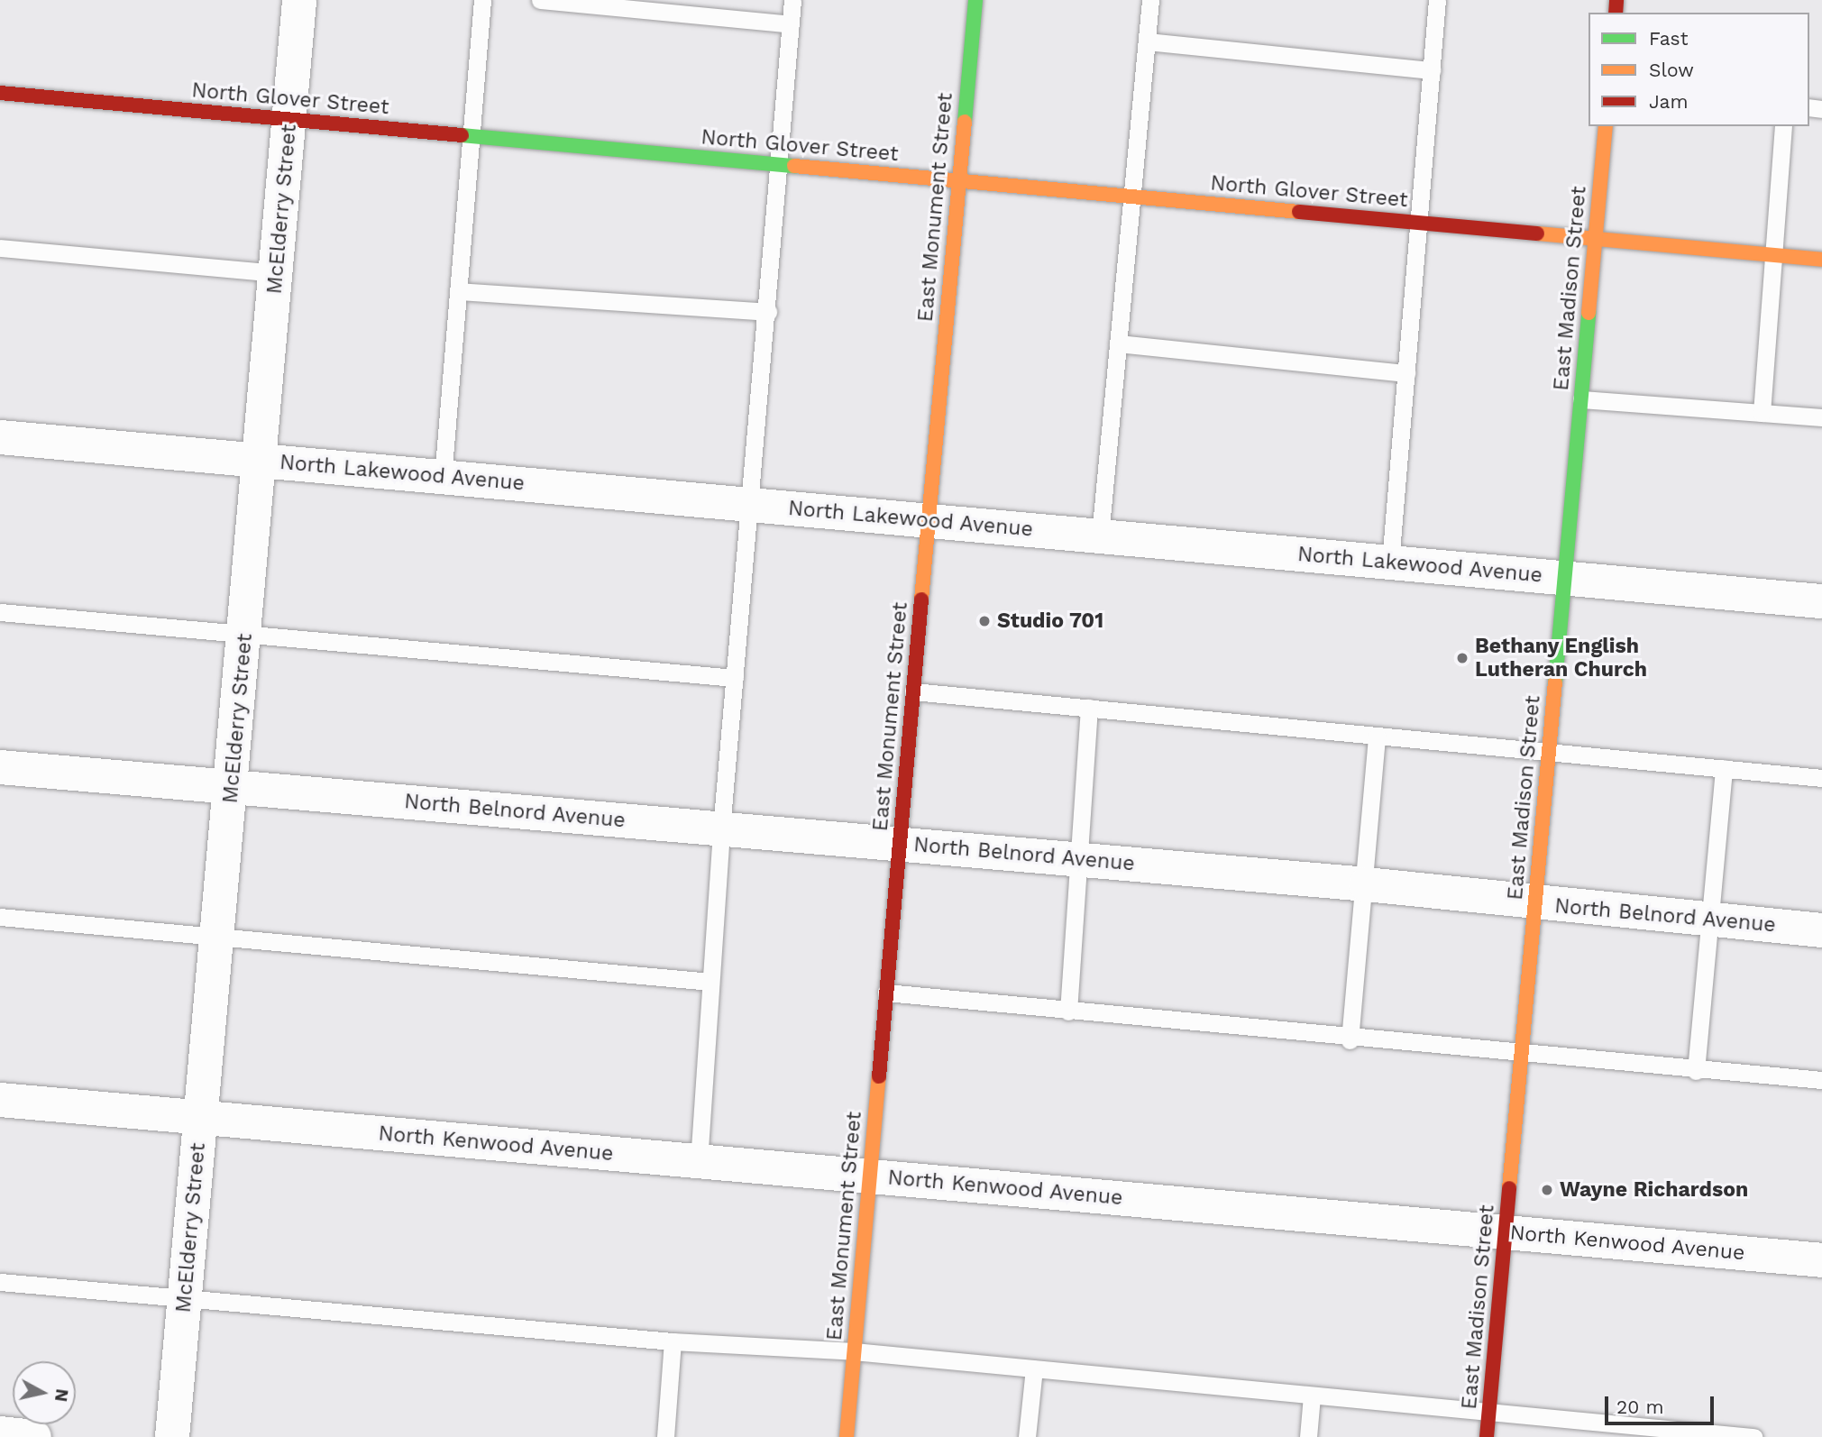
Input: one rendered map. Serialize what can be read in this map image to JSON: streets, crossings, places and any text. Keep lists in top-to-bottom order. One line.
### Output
{"streets":{"main road":["North Glover Street","East Monument Street","East Madison Street"],"street":["McElderry Street","North Lakewood Avenue","North Belnord Avenue","North Kenwood Avenue"]},"crossings":[["North Glover Street","East Monument Street"],["North Glover Street","McElderry Street"],["North Glover Street","East Madison Street"],["East Monument Street","North Lakewood Avenue"],["East Monument Street","North Belnord Avenue"],["East Monument Street","North Kenwood Avenue"],["McElderry Street","North Lakewood Avenue"],["McElderry Street","North Belnord Avenue"],["McElderry Street","North Kenwood Avenue"],["East Madison Street","North Lakewood Avenue"],["East Madison Street","North Belnord Avenue"],["East Madison Street","North Kenwood Avenue"]],"places":["Studio 701","Bethany English Lutheran Church","Wayne Richardson"],"legend":["Fast","Slow","Jam"],"scale_bar":"20 m","north":"right"}
